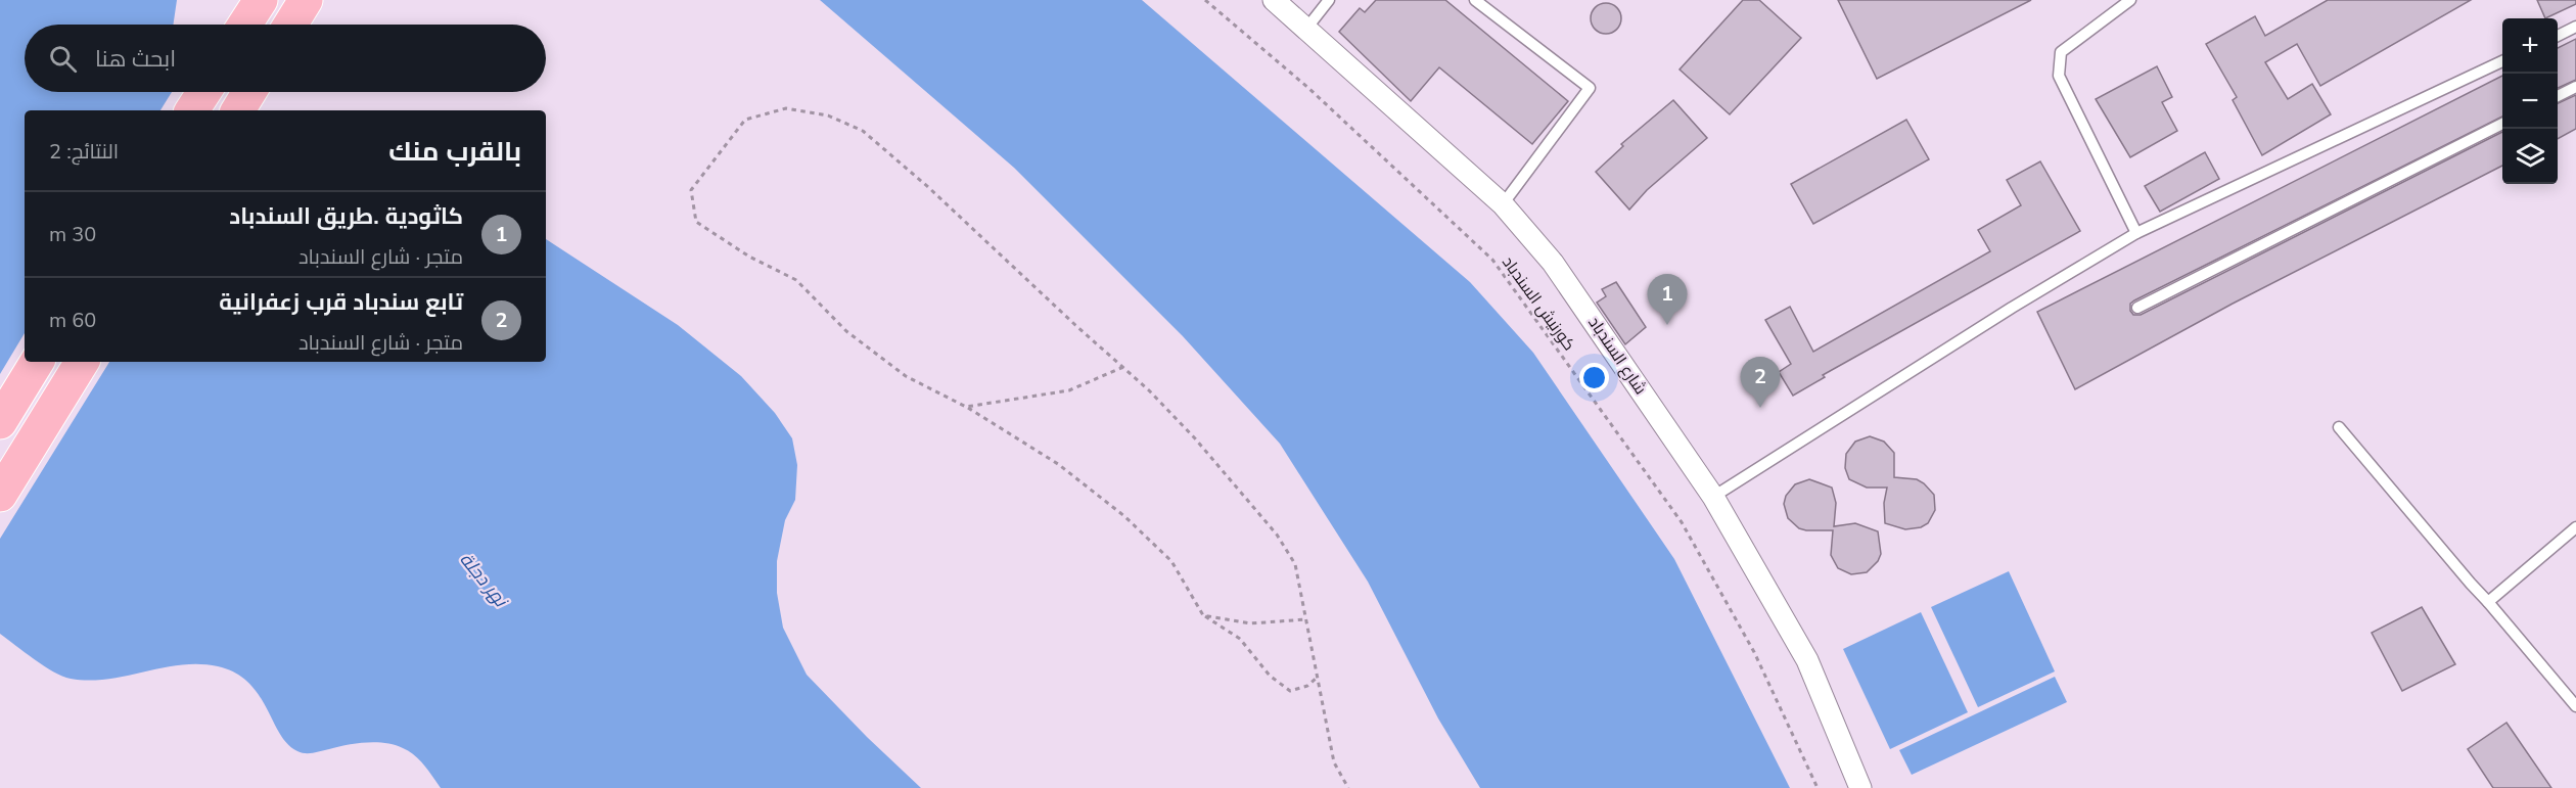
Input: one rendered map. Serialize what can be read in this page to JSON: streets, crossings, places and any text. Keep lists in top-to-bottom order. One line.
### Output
{"streets":{"street":["شارع السندباد"],"path":["كورنيش السندباد"]},"water":["نهر دجلة"],"page":{"map_buttons":["+","−"],"search":"ابحث هنا","heading":["بالقرب منك","النتائج: 2"],"list":[{"mark":"1","name":"كاثودية .طريق السندباد","note":"متجر · شارع السندباد","value":"30 m"},{"mark":"2","name":"تابع سندباد قرب زعفرانية","note":"متجر · شارع السندباد","value":"60 m"}],"pins":["1","2"]}}
